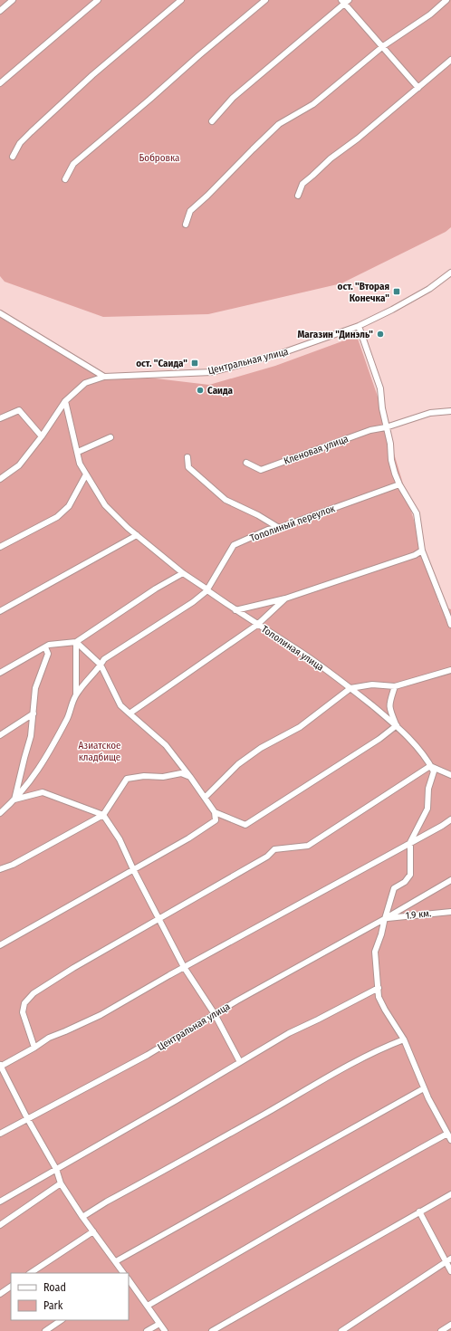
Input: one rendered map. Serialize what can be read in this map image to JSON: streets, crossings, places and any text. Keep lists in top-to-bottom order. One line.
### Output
{"streets":{"street":["Центральная улица","Кленовая улица","Тополиный переулок","Тополиная улица","1.9 км."]},"crossings":[["Центральная улица","1.9 км."],["Тополиный переулок","Тополиная улица"]],"parks":["Бобровка","Азиатское кладбище"],"places":{"transit":["ост. \"Вторая Конечка\"","ост. \"Саида\""],"other":["Магазин \"Динэль\"","Саида"]},"legend":["Road","Park"]}
